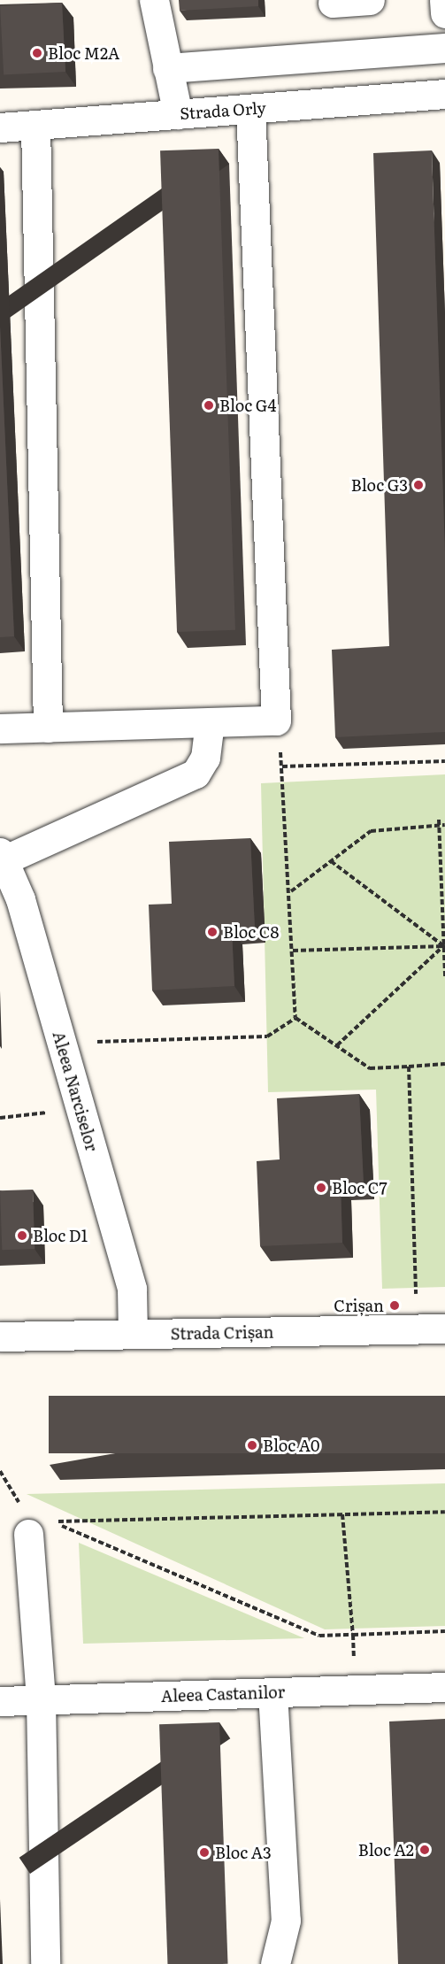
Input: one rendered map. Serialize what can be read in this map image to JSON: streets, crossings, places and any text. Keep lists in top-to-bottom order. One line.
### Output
{"streets":{"street":["Strada Orly","Aleea Narciselor","Strada Crișan","Aleea Castanilor"]},"crossings":[["Aleea Narciselor","Strada Crișan"]],"places":["Bloc M2A","Bloc G4","Bloc G3","Bloc C8","Bloc C7","Bloc D1","Crișan","Bloc A0","Bloc A2","Bloc A3"]}
